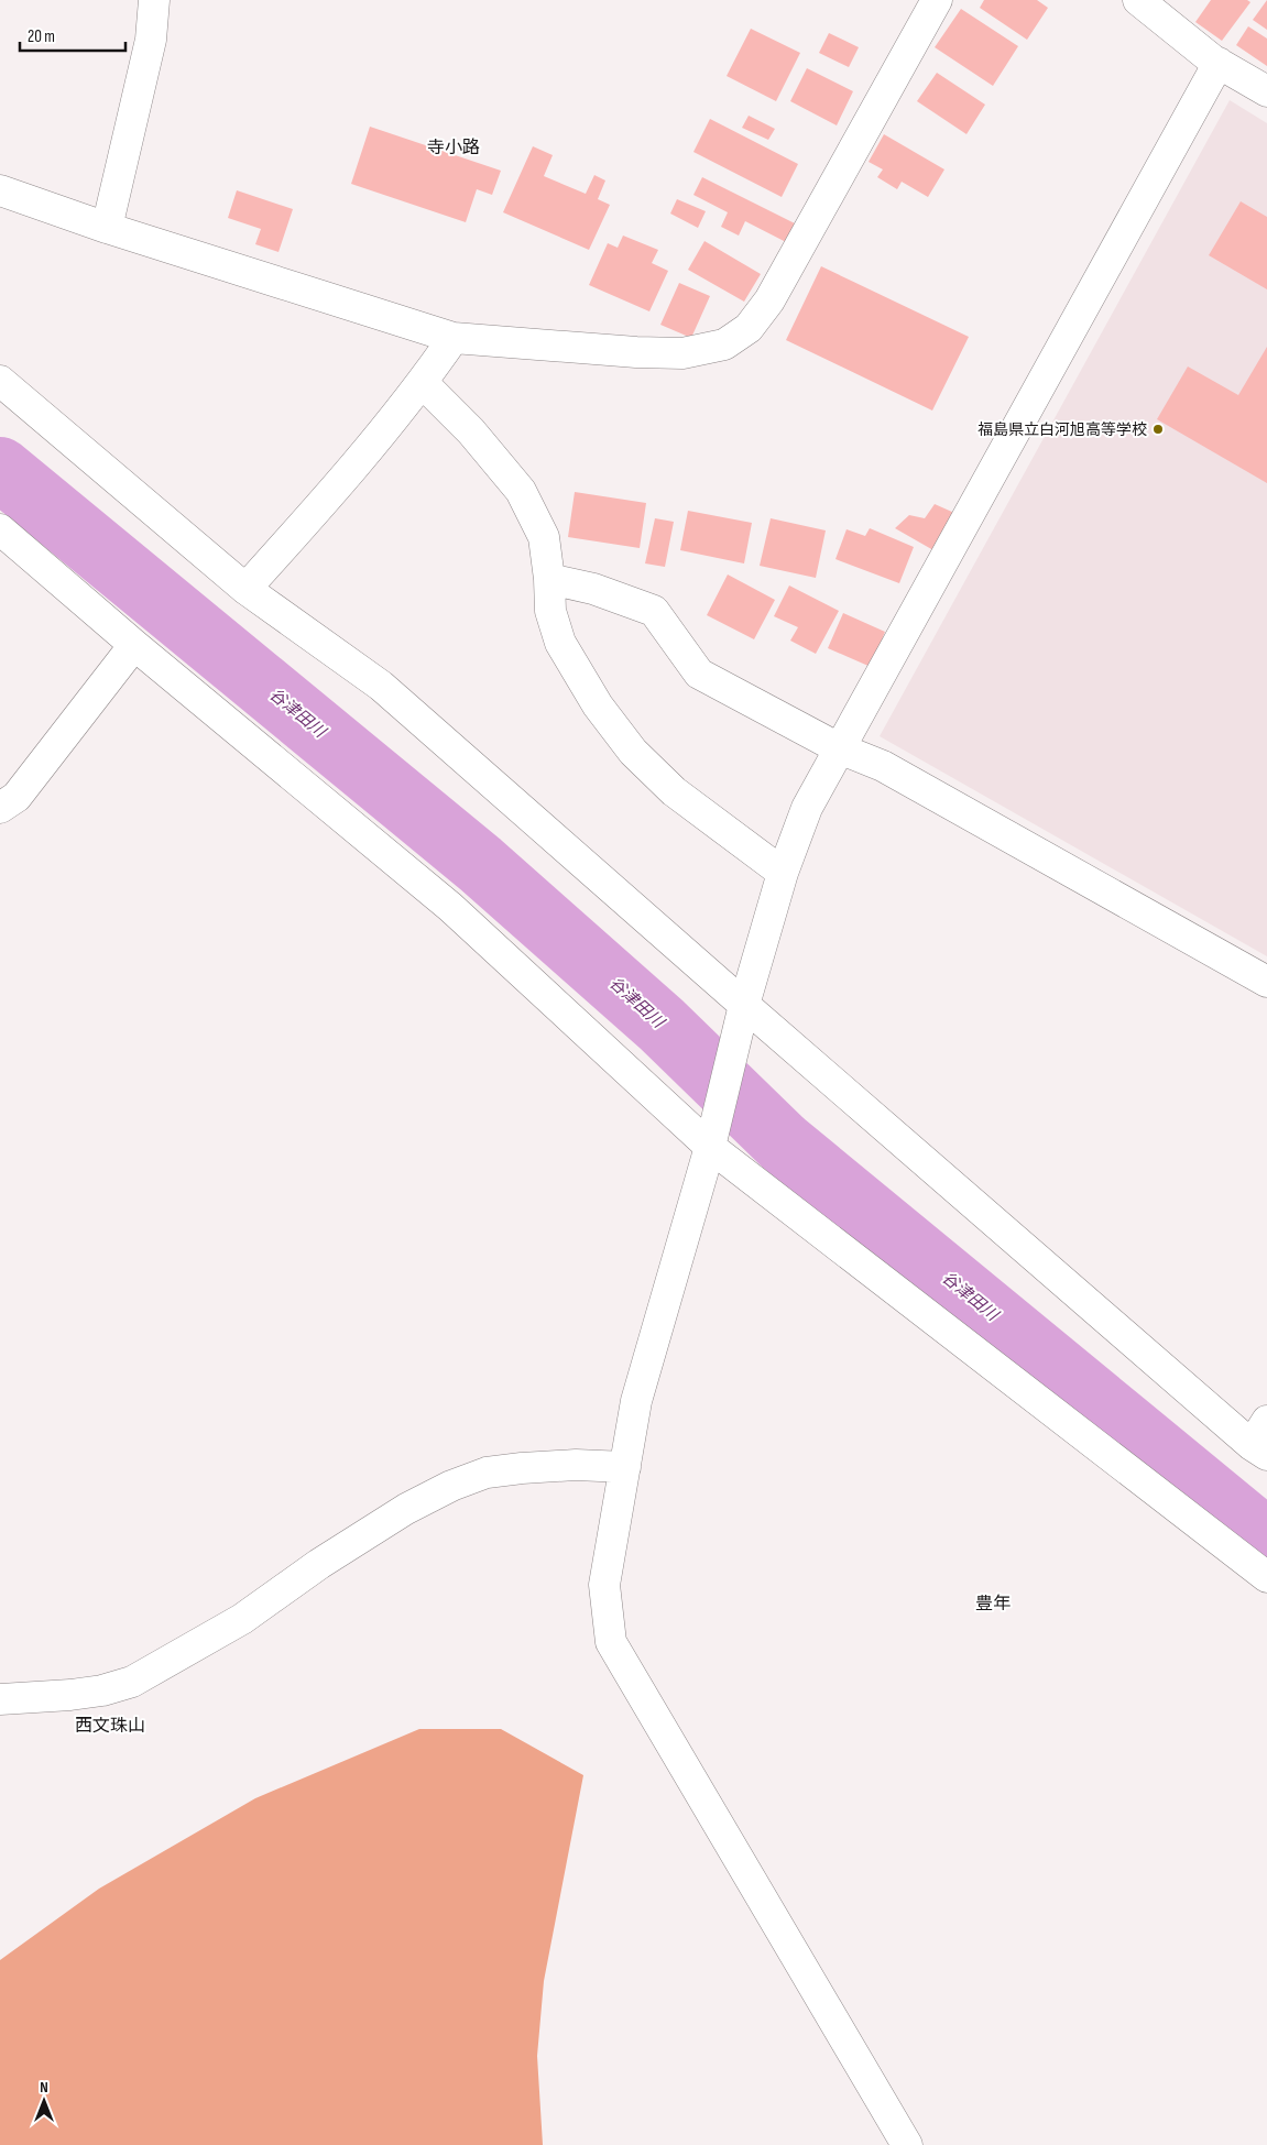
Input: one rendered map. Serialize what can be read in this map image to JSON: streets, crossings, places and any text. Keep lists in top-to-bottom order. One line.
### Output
{"districts":["寺小路","豊年","西文珠山"],"water":["谷津田川"],"places":["福島県立白河旭高等学校"],"scale_bar":"20 m","north":"top"}
